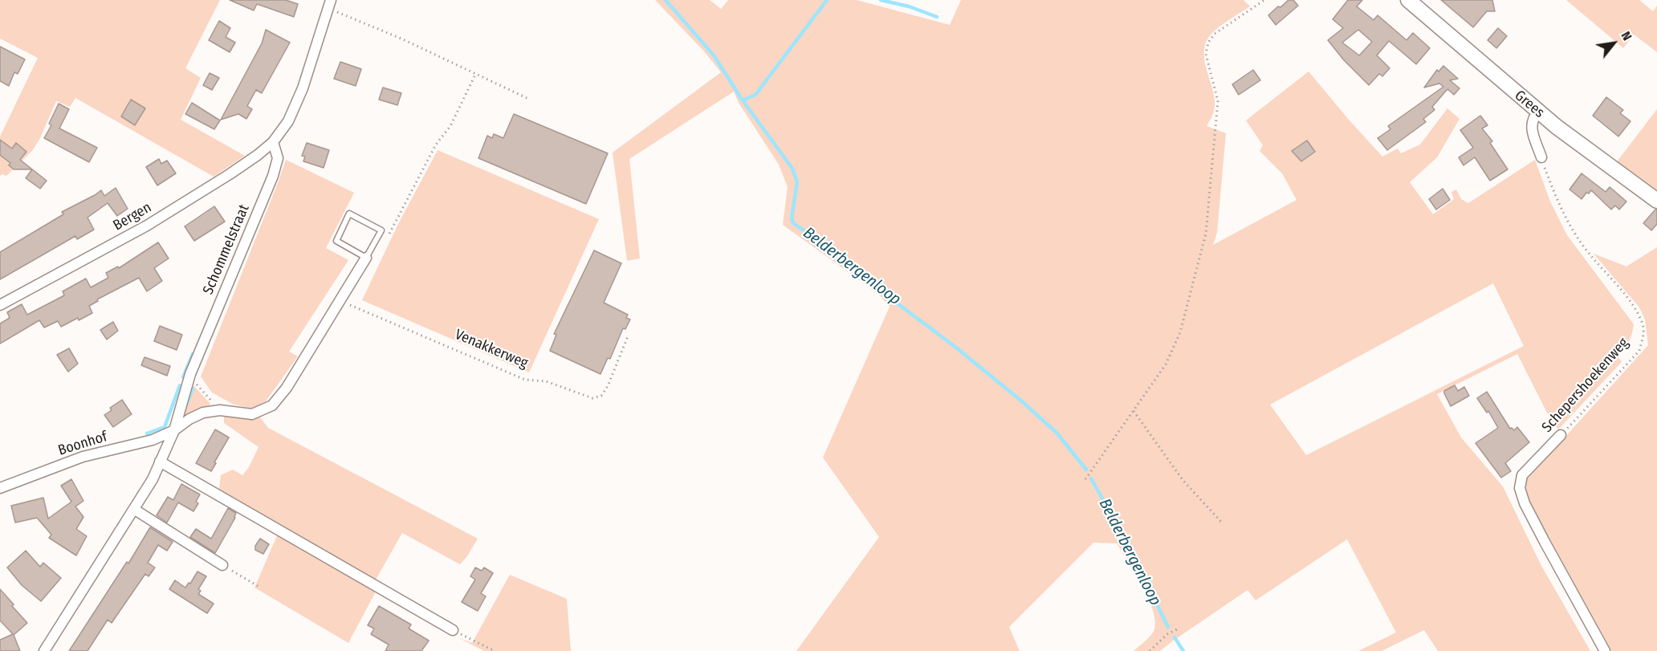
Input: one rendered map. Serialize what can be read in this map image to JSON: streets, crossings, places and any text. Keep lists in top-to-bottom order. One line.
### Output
{"streets":{"street":["Grees","Bergen","Schommelstraat","Schepershoekenweg","Boonhof"],"path":["Venakkerweg"]},"crossings":[["Bergen","Schommelstraat"],["Schommelstraat","Boonhof"]],"water":["Belderbergenloop"],"north":"top right"}
